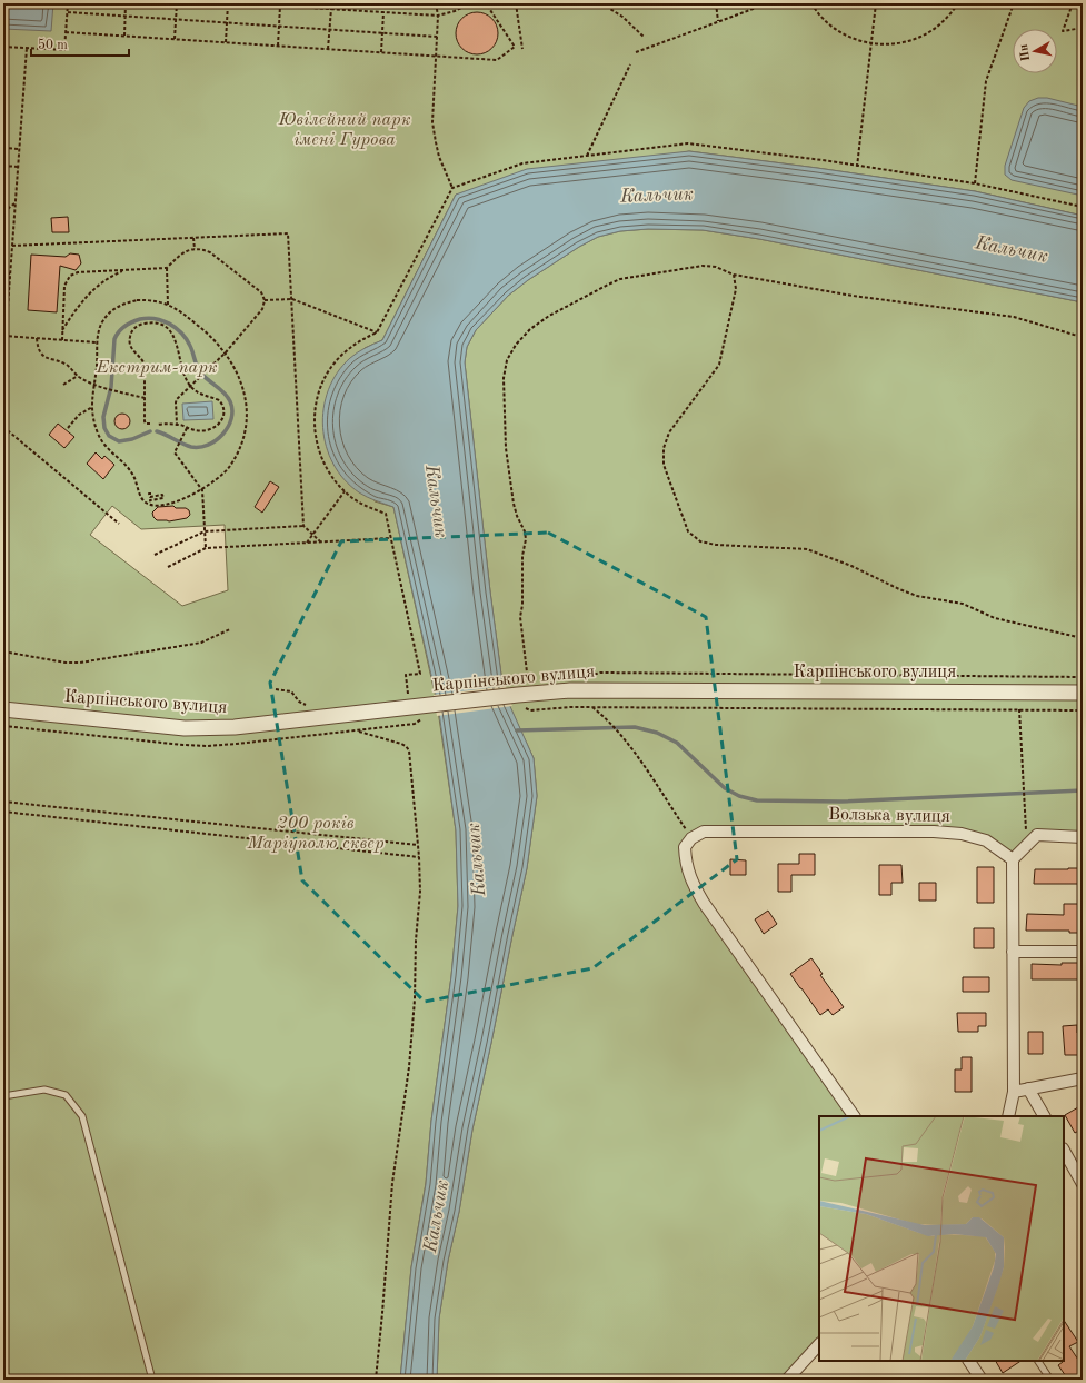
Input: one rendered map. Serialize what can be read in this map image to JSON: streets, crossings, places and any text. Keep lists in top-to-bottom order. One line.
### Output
{"streets":{"street":["Карпінського вулиця","Волзька вулиця"]},"water":["Кальчик"],"parks":["Ювілейний парк імені Гурова","Екстрим-парк","200 років Маріуполю сквер"],"scale_bar":"50 m","north":"left"}
